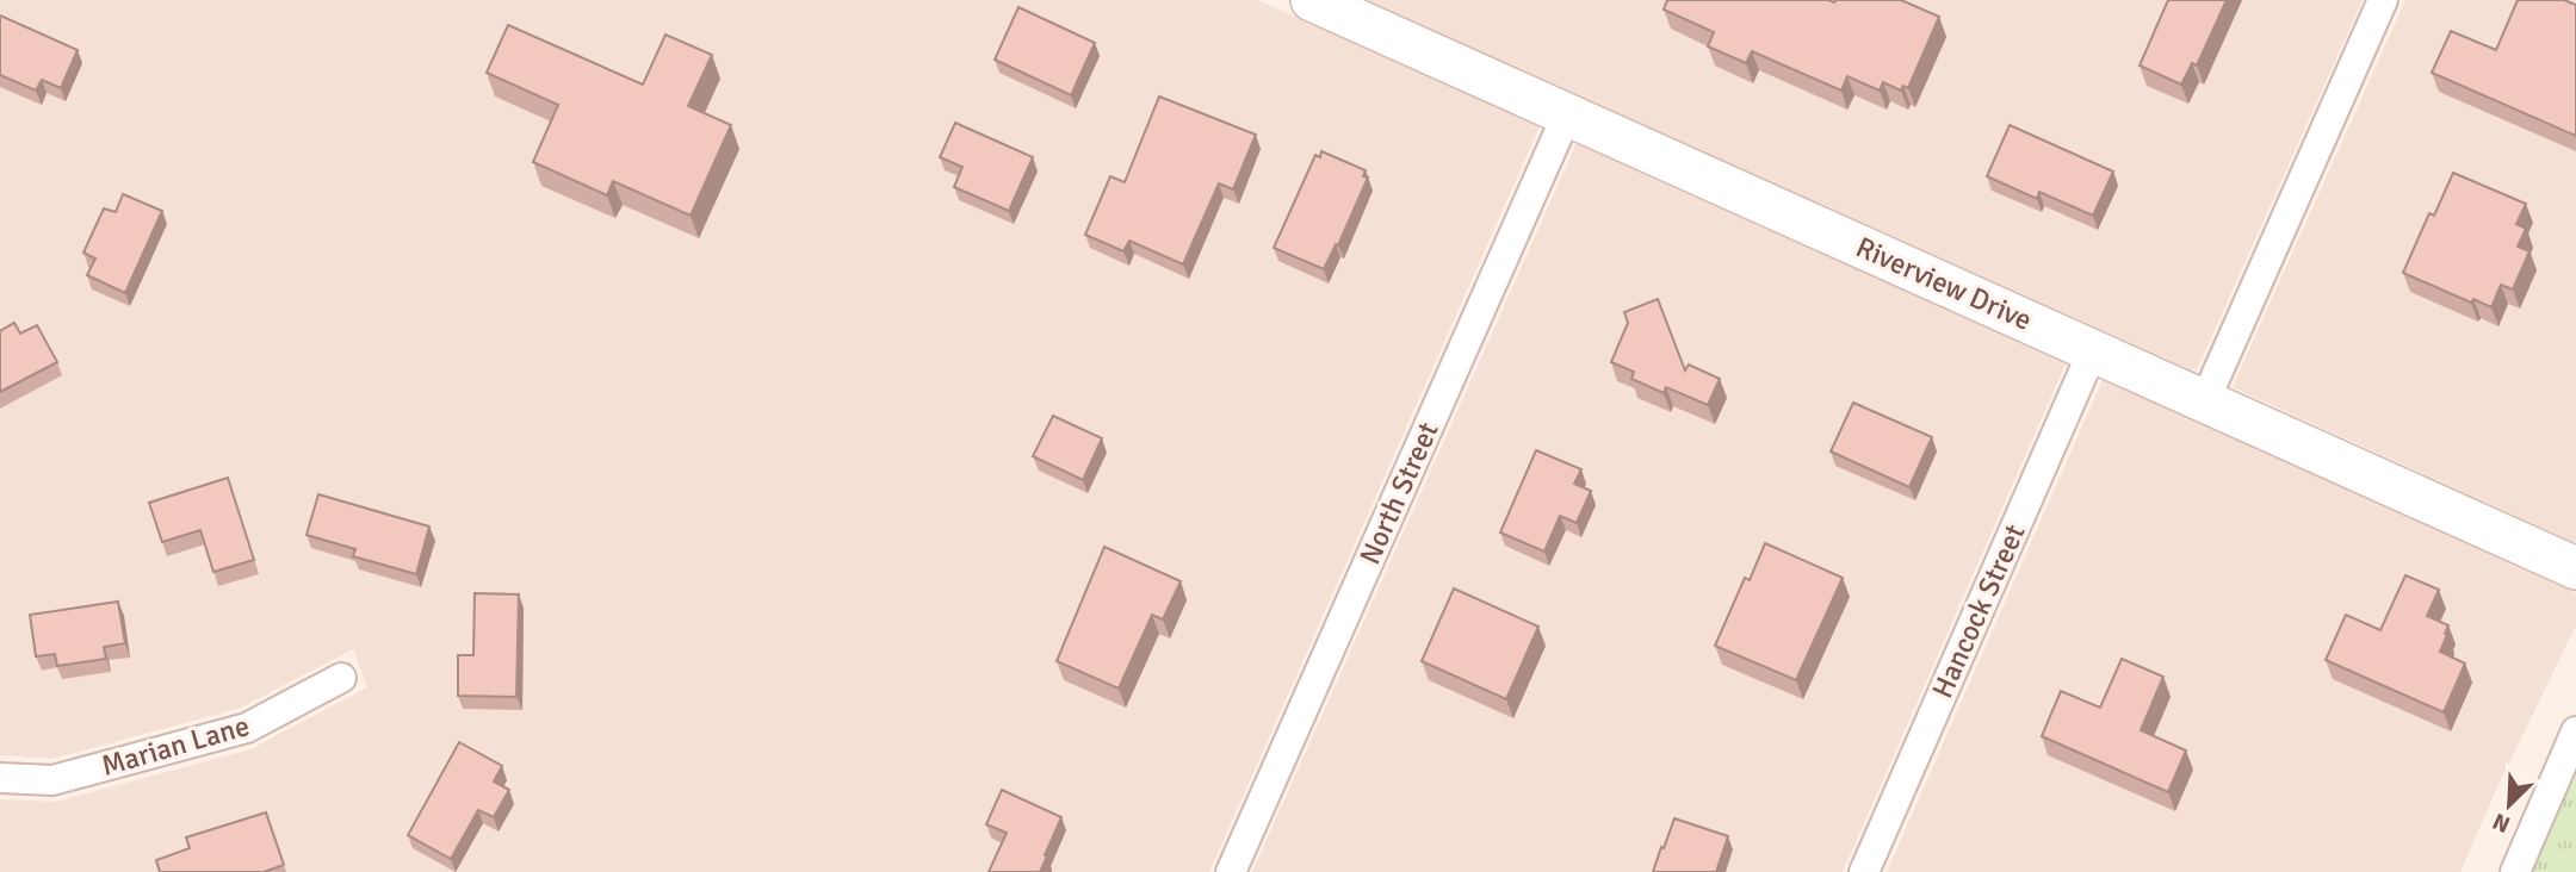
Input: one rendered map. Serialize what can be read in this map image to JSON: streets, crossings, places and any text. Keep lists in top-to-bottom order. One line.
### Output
{"streets":{"street":["Riverview Drive","North Street","Hancock Street","Marian Lane"]},"crossings":[["Riverview Drive","North Street"],["Riverview Drive","Hancock Street"]],"north":"bottom left"}
